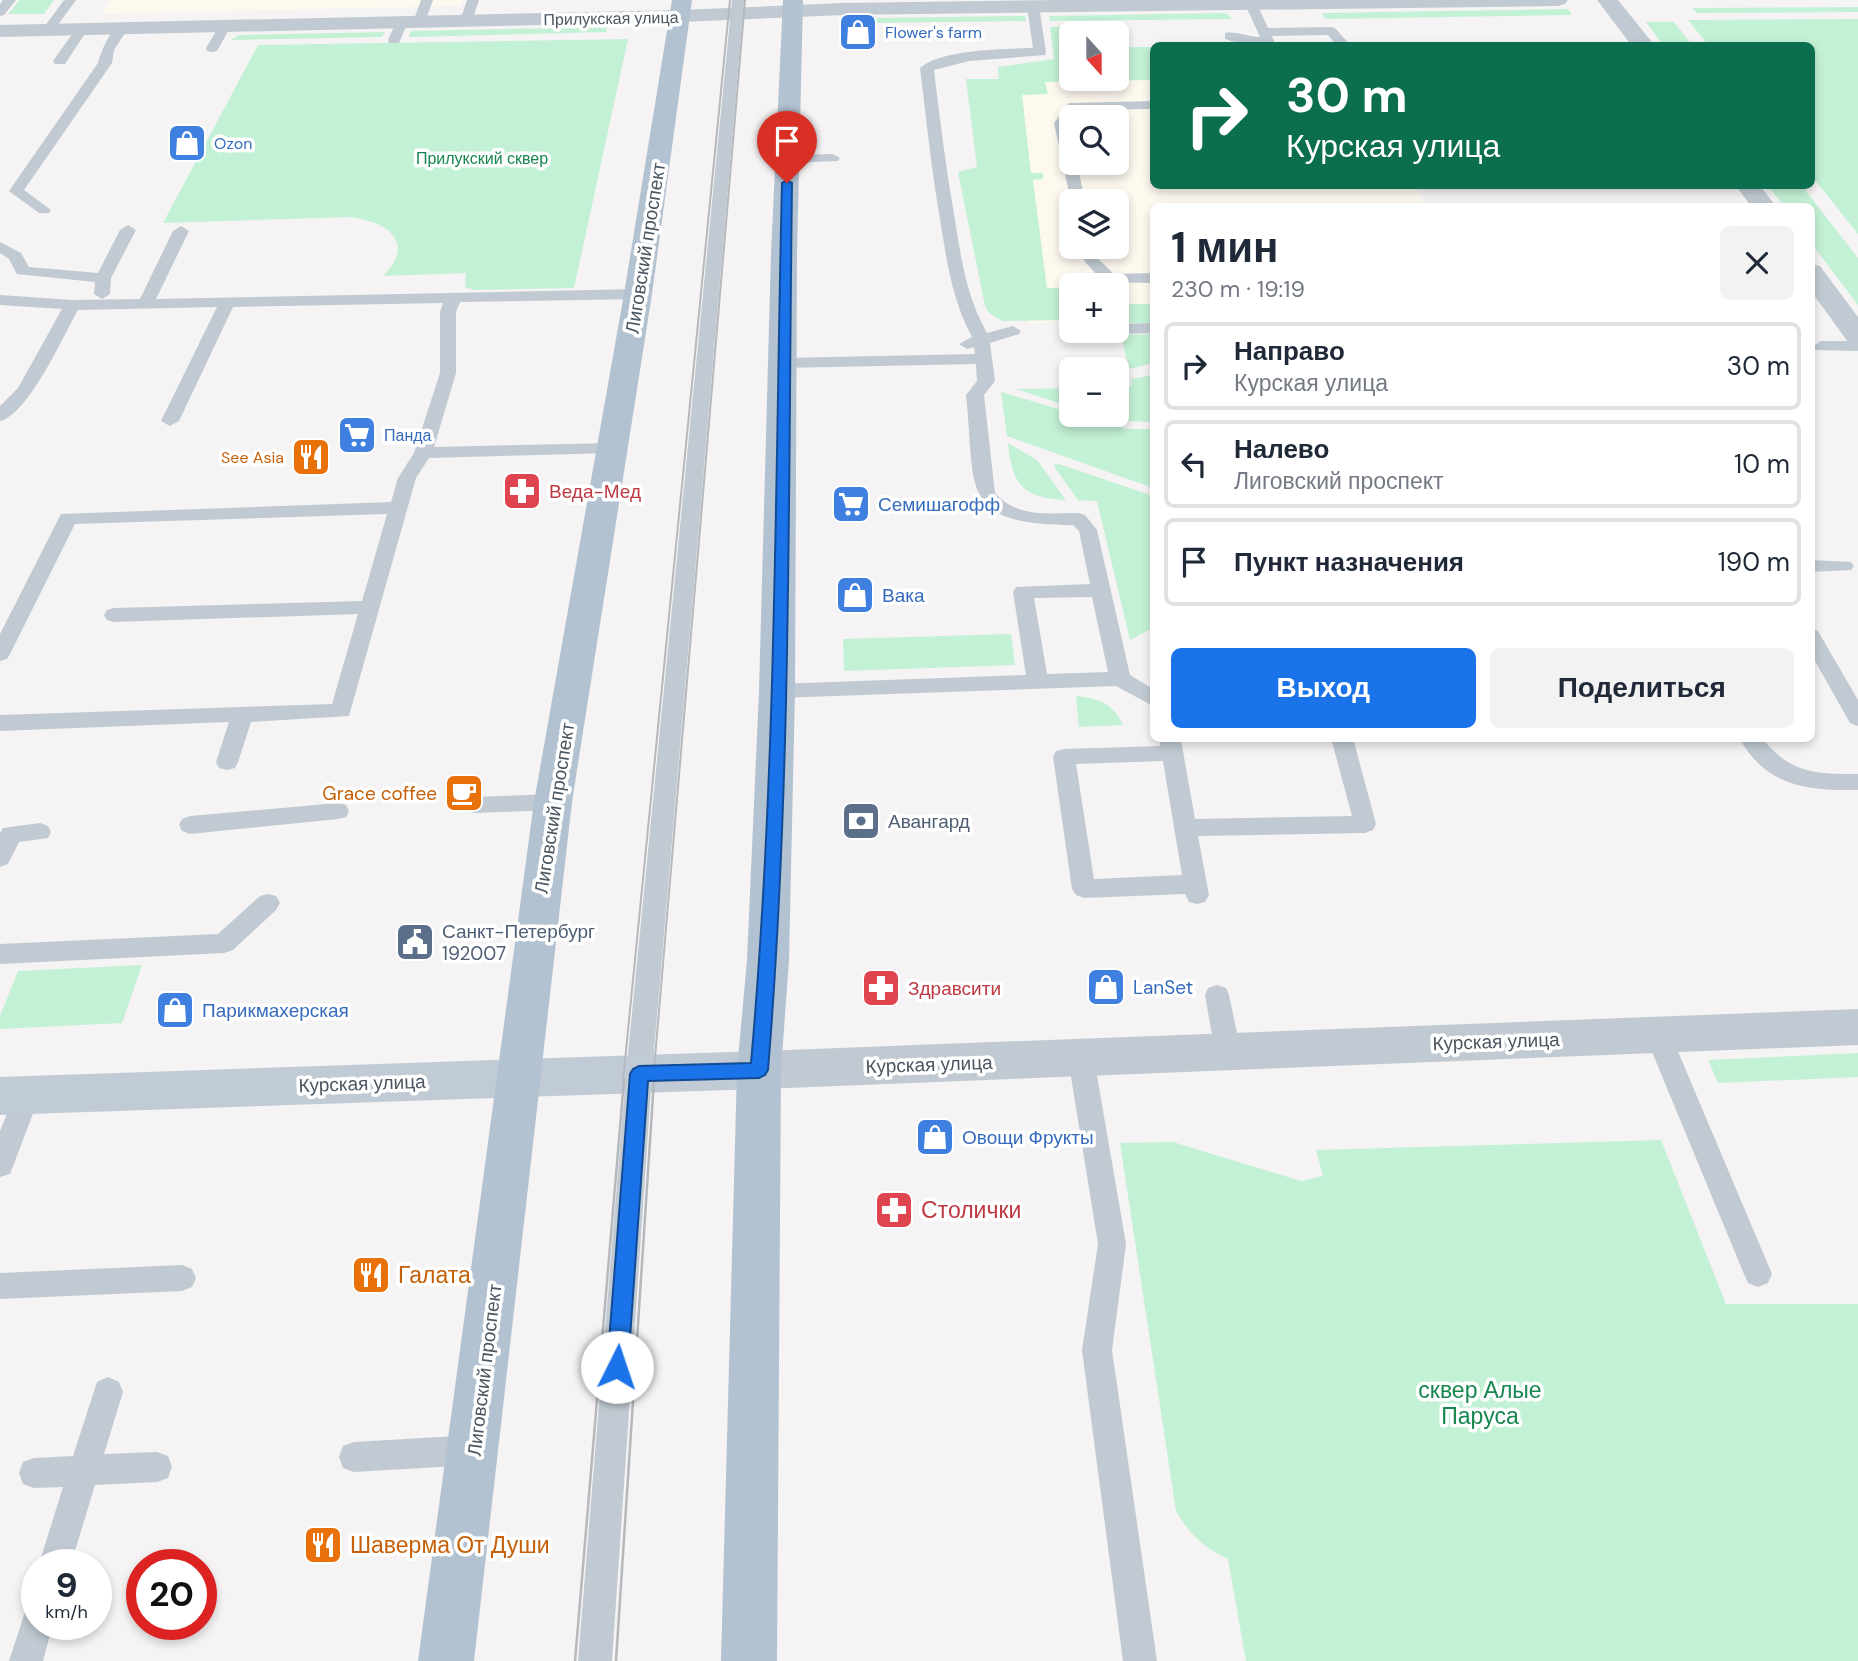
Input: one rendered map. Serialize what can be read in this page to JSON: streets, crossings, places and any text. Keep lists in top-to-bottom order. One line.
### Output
{"streets":{"main road":["Лиговский проспект"],"street":["Прилукская улица","Курская улица"]},"crossings":[["Прилукская улица","Лиговский проспект"],["Лиговский проспект","Курская улица"]],"parks":["Прилукский сквер","сквер Алые Паруса"],"places":{"shop":["Flower's farm","Ozon","Вака","LanSet","Парикмахерская","Овощи Фрукты"],"supermarket":["Панда","Семишагофф"],"restaurant":["See Asia","Галата","Шаверма От Души"],"pharmacy":["Веда-Мед","Здравсити","Столички"],"cafe":["Grace coffee"],"bank":["Авангард"],"public building":["Санкт-Петербург 192007"]},"north":"bottom","page":{"map_buttons":["+","−"],"turn":["30 m","Курская улица"],"heading":["1 мин","230 m · 19:19"],"list":[{"name":"Направо","note":"Курская улица","value":"30 m"},{"name":"Налево","note":"Лиговский проспект","value":"10 m"},{"name":"Пункт назначения","value":"190 m"}],"buttons":["Выход","Поделиться"],"speed":"9 km/h","limit":"20"}}
